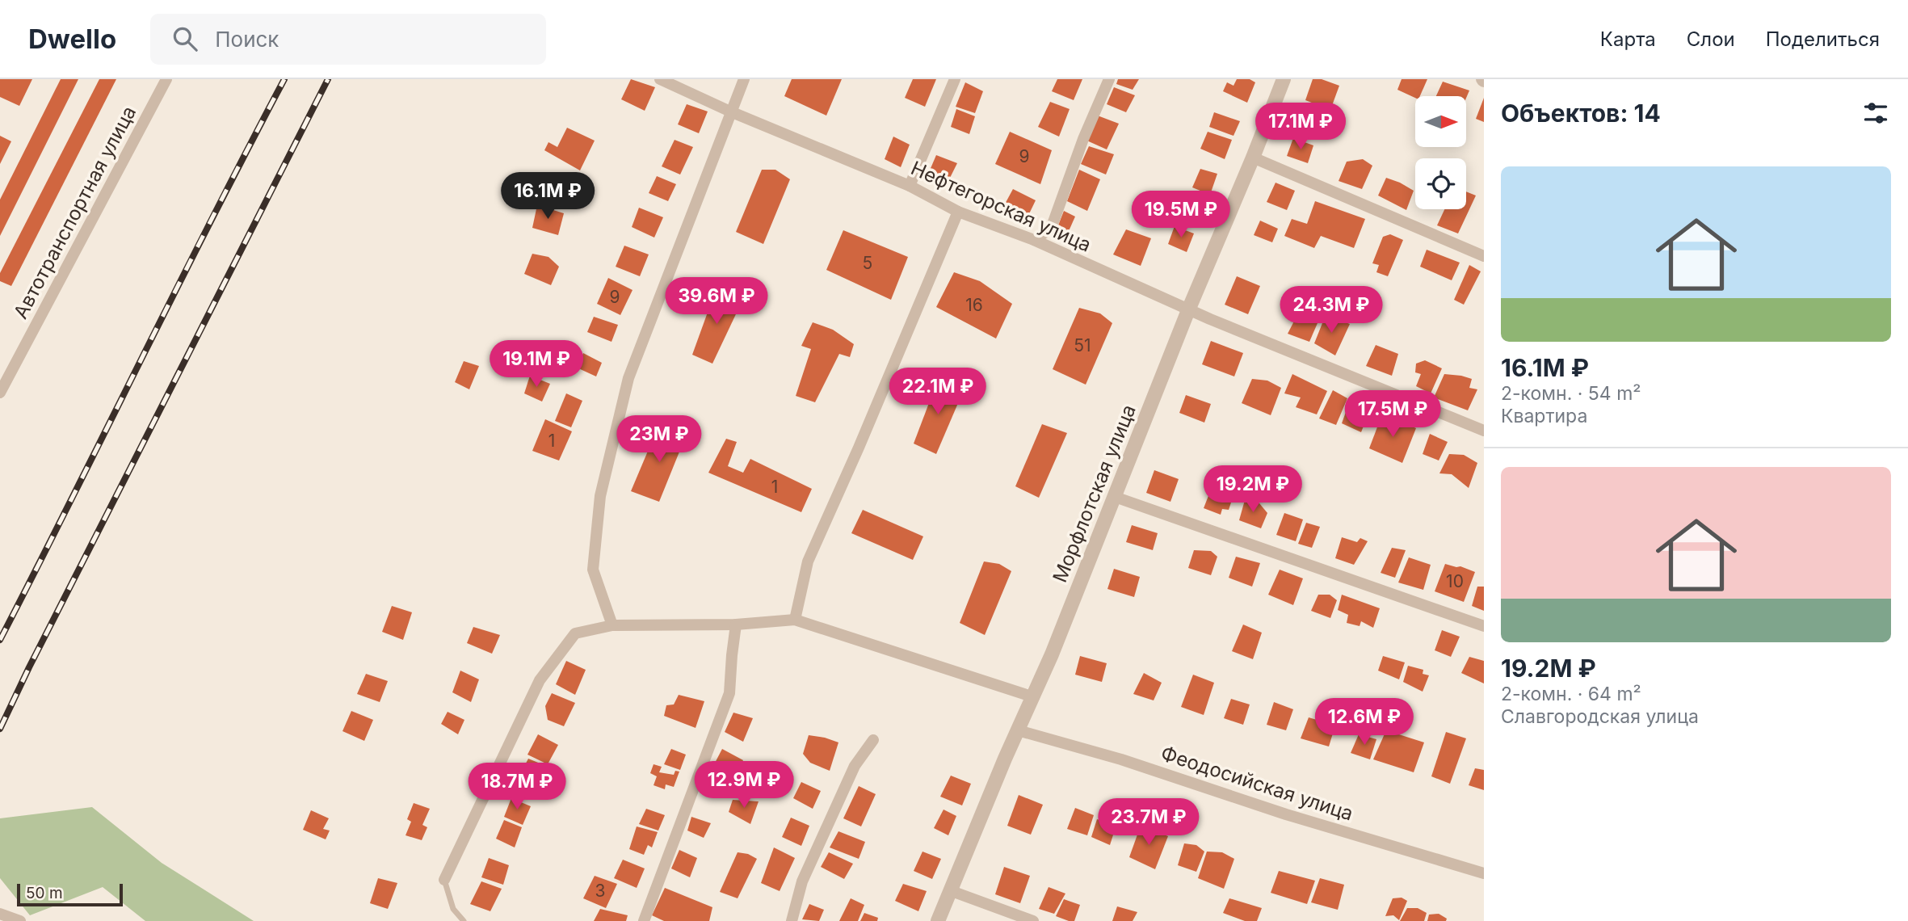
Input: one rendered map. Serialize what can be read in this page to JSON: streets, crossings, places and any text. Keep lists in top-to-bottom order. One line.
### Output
{"streets":{"street":["Нефтегорская улица","Автотранспортная улица","Морфлотская улица","Феодосийская улица"]},"crossings":[["Нефтегорская улица","Морфлотская улица"],["Морфлотская улица","Феодосийская улица"]],"house_numbers":["9","5","9","16","51","1","1","10","3"],"scale_bar":"50 m","north":"right","page":{"header":"Dwello","search":"Поиск","nav":["Карта","Слои","Поделиться"],"heading":"Объектов: 14","price":["17.1M ₽","16.1M ₽","19.5M ₽","39.6M ₽","24.3M ₽","19.1M ₽","22.1M ₽","17.5M ₽","23M ₽","19.2M ₽","12.6M ₽","12.9M ₽","18.7M ₽","23.7M ₽"],"list":[{"name":"16.1M ₽","note":"2-комн. · 54 m² · Квартира"},{"name":"19.2M ₽","note":"2-комн. · 64 m² · Славгородская улица"}],"scale":"50 m"}}
